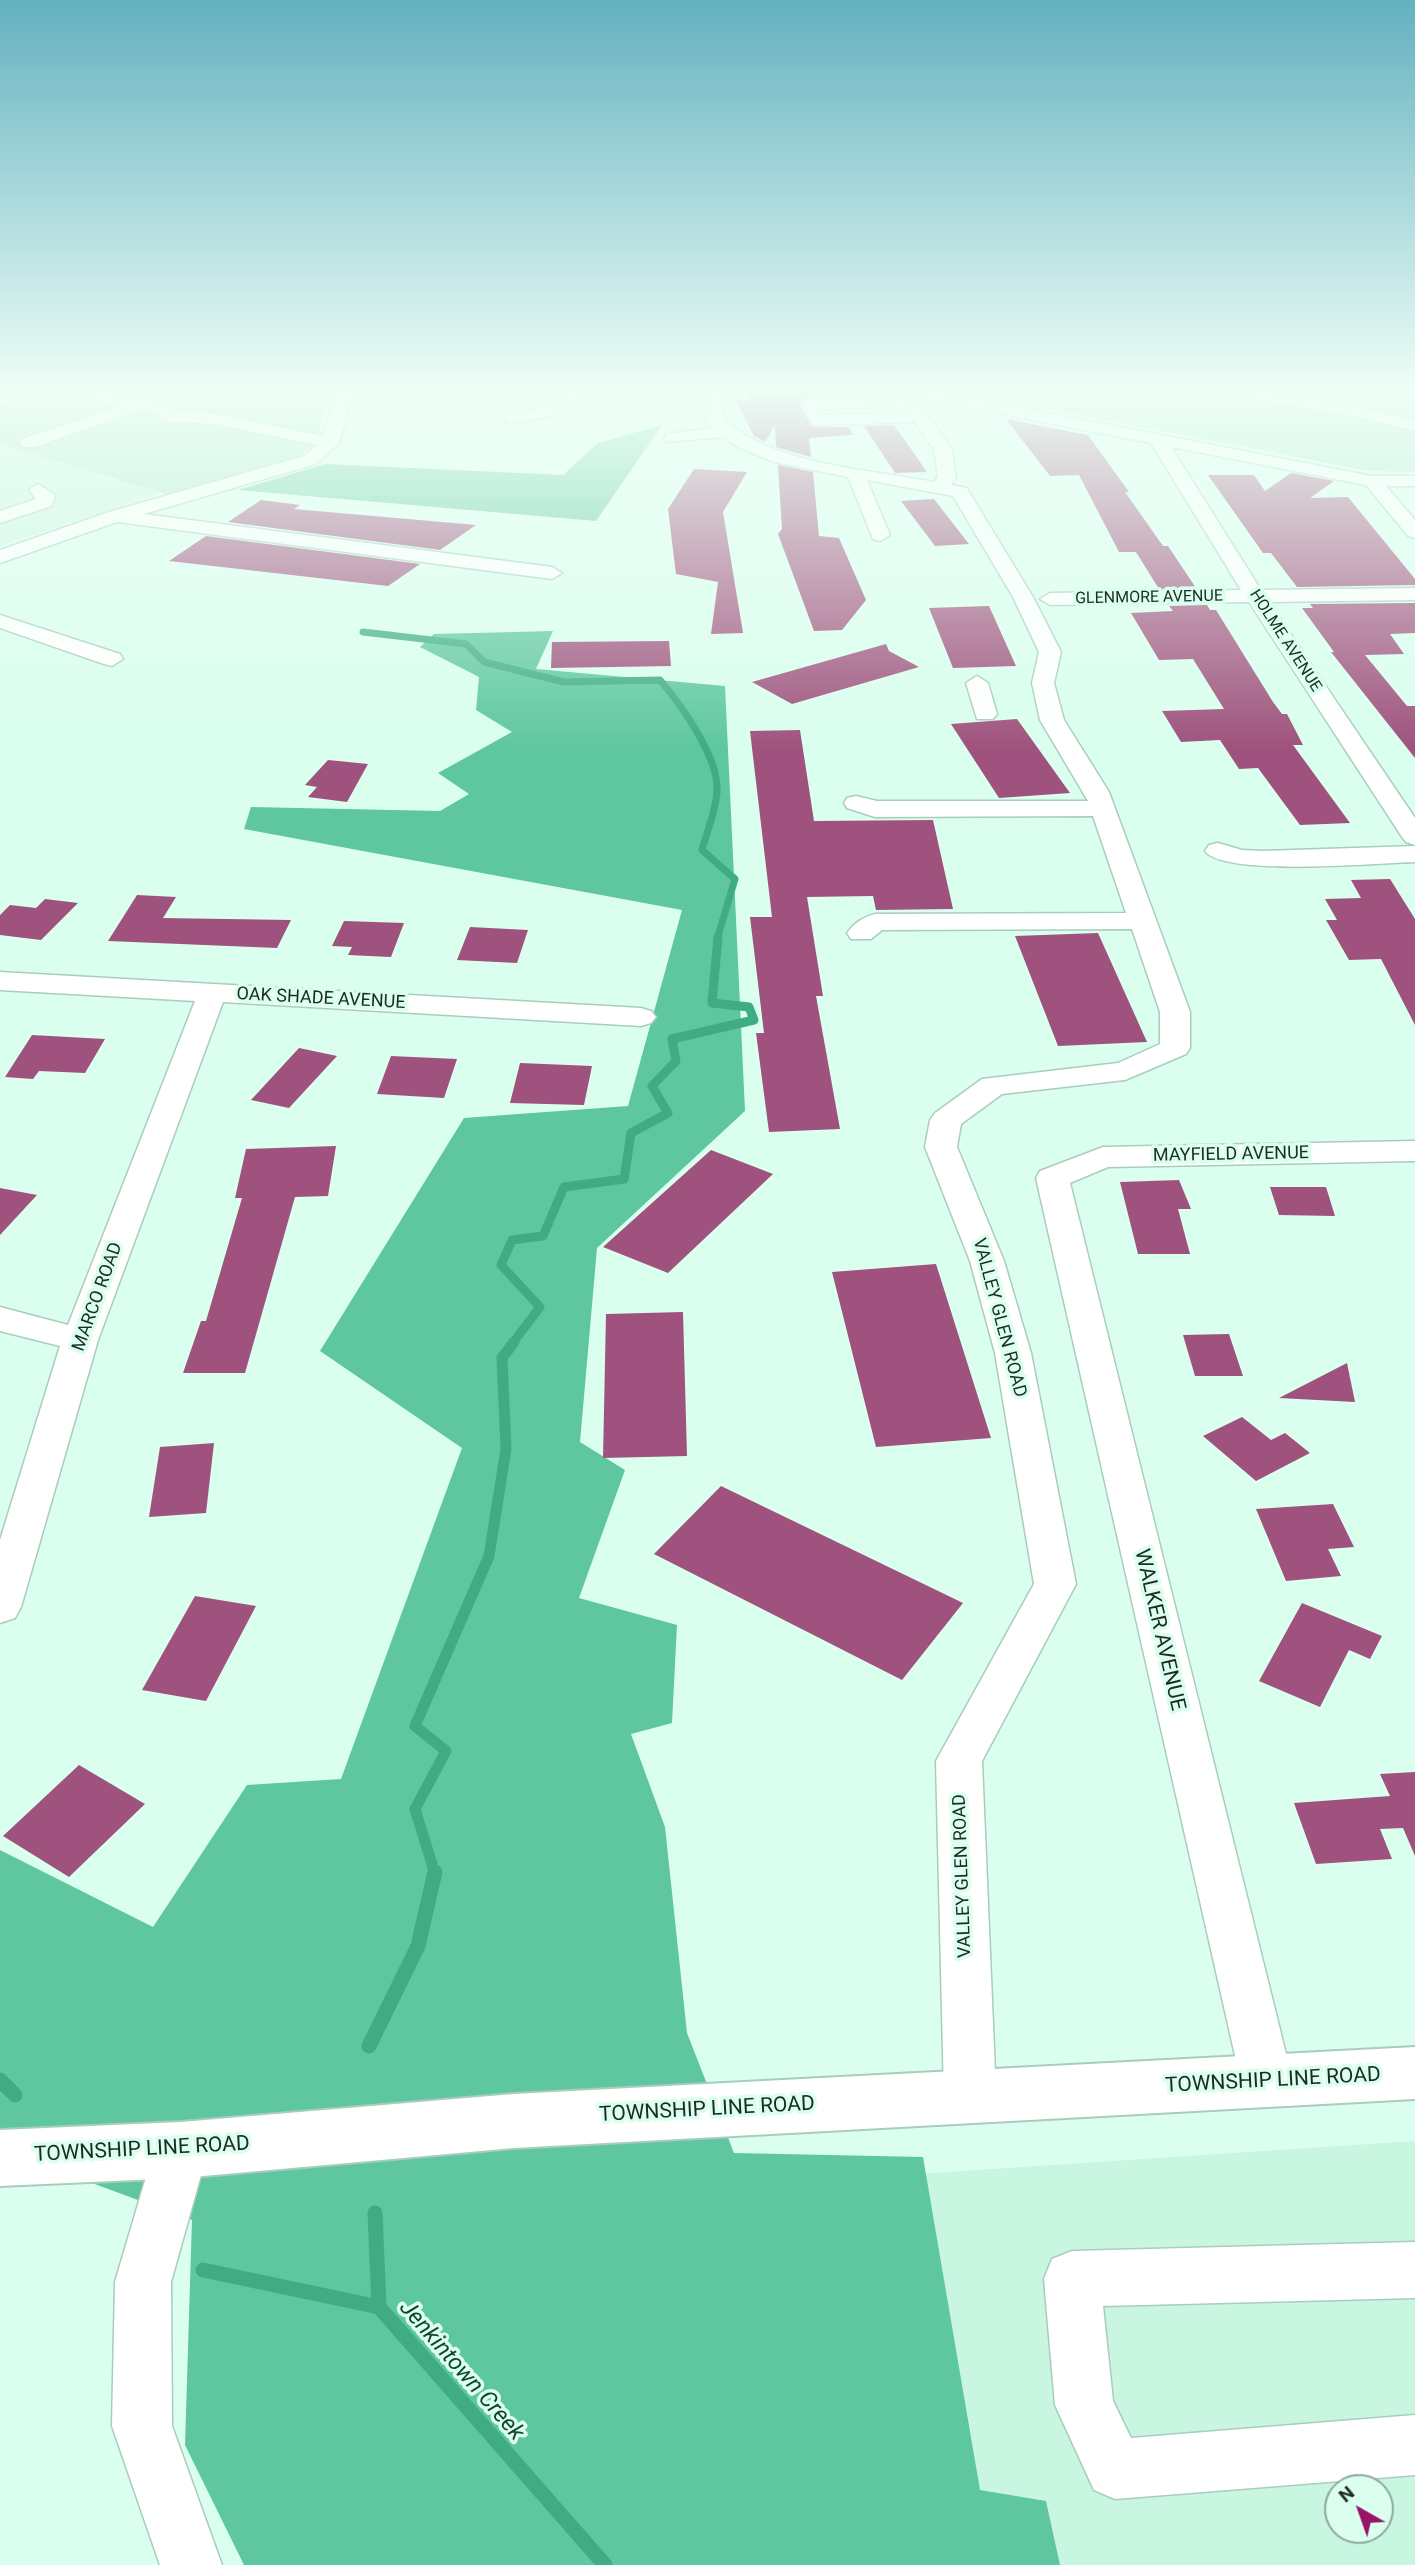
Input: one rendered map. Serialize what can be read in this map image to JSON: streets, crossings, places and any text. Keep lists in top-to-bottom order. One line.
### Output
{"streets":{"main road":["TOWNSHIP LINE ROAD"],"street":["GLENMORE AVENUE","HOLME AVENUE","OAK SHADE AVENUE","MAYFIELD AVENUE","MARCO ROAD","VALLEY GLEN ROAD","WALKER AVENUE"]},"crossings":[["GLENMORE AVENUE","HOLME AVENUE"],["OAK SHADE AVENUE","MARCO ROAD"],["MAYFIELD AVENUE","WALKER AVENUE"],["VALLEY GLEN ROAD","TOWNSHIP LINE ROAD"],["WALKER AVENUE","TOWNSHIP LINE ROAD"]],"water":["Jenkintown Creek"],"north":"top left"}
